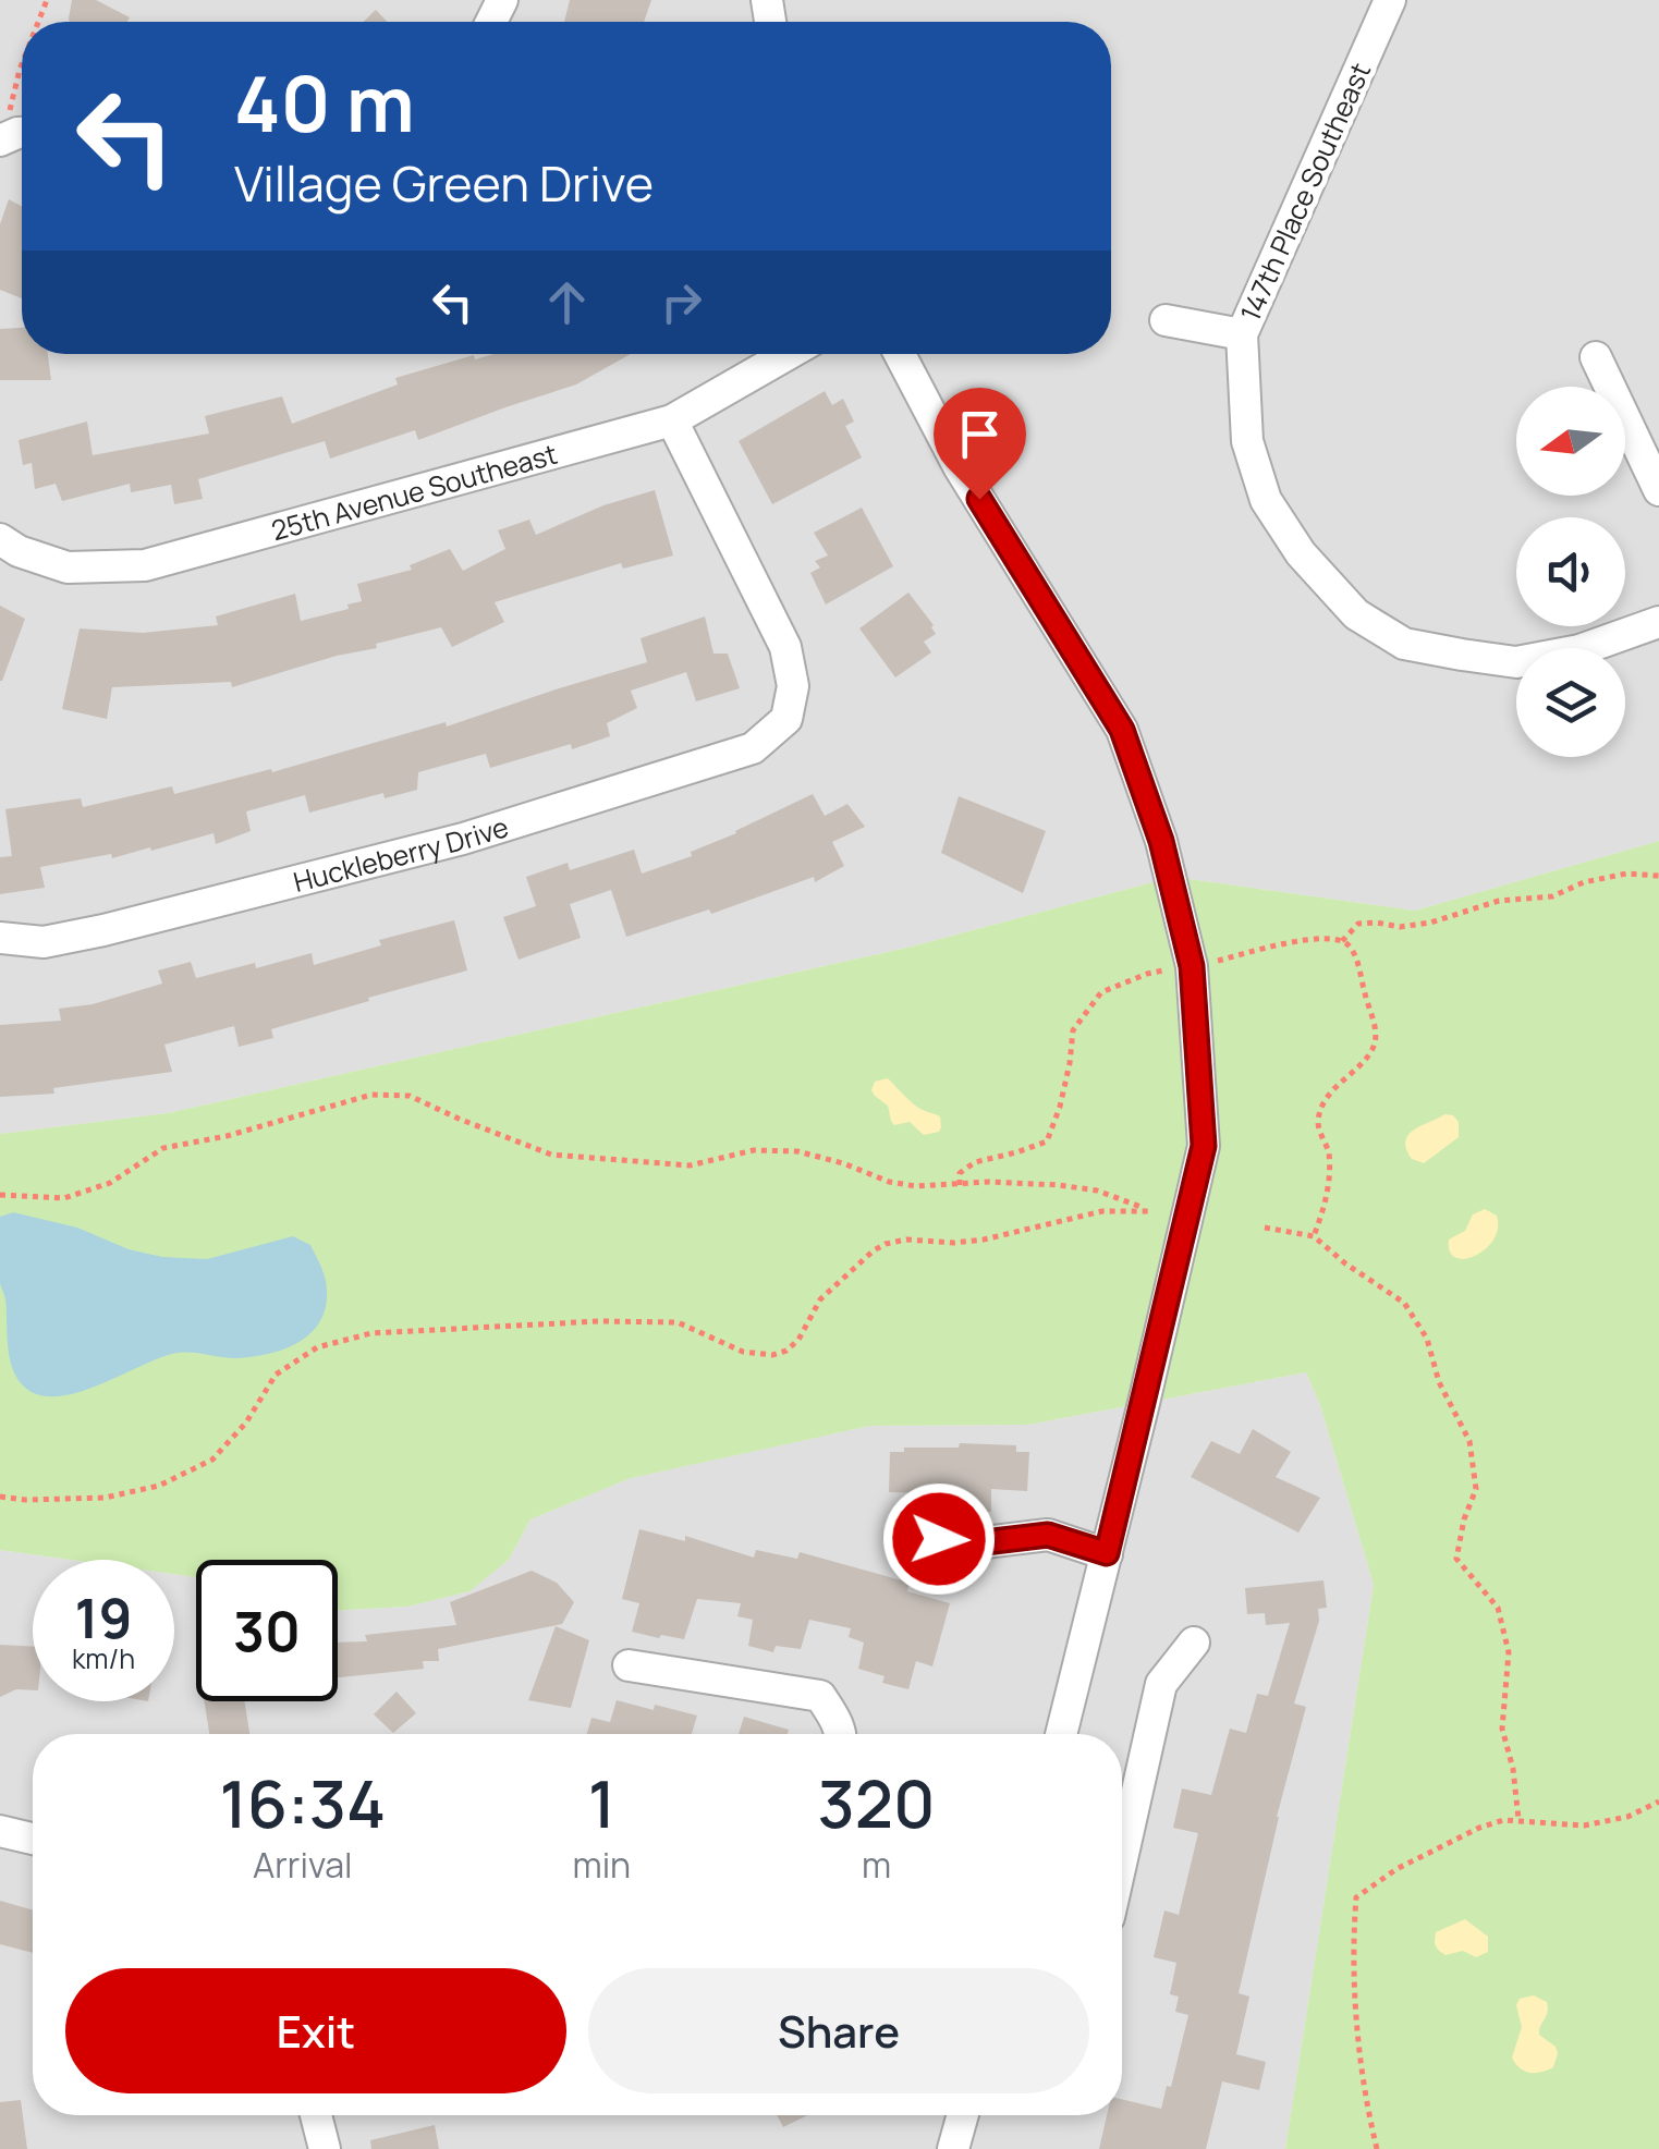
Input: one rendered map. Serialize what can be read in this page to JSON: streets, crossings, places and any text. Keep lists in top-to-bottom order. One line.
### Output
{"streets":{"street":["147th Place Southeast","25th Avenue Southeast","Huckleberry Drive"]},"crossings":[["25th Avenue Southeast","Huckleberry Drive"]],"north":"left","page":{"turn":["40 m","Village Green Drive"],"speed":"19 km/h","limit":"30","eta":["16:34","Arrival","1","min","320","m"],"buttons":["Exit","Share"]}}
